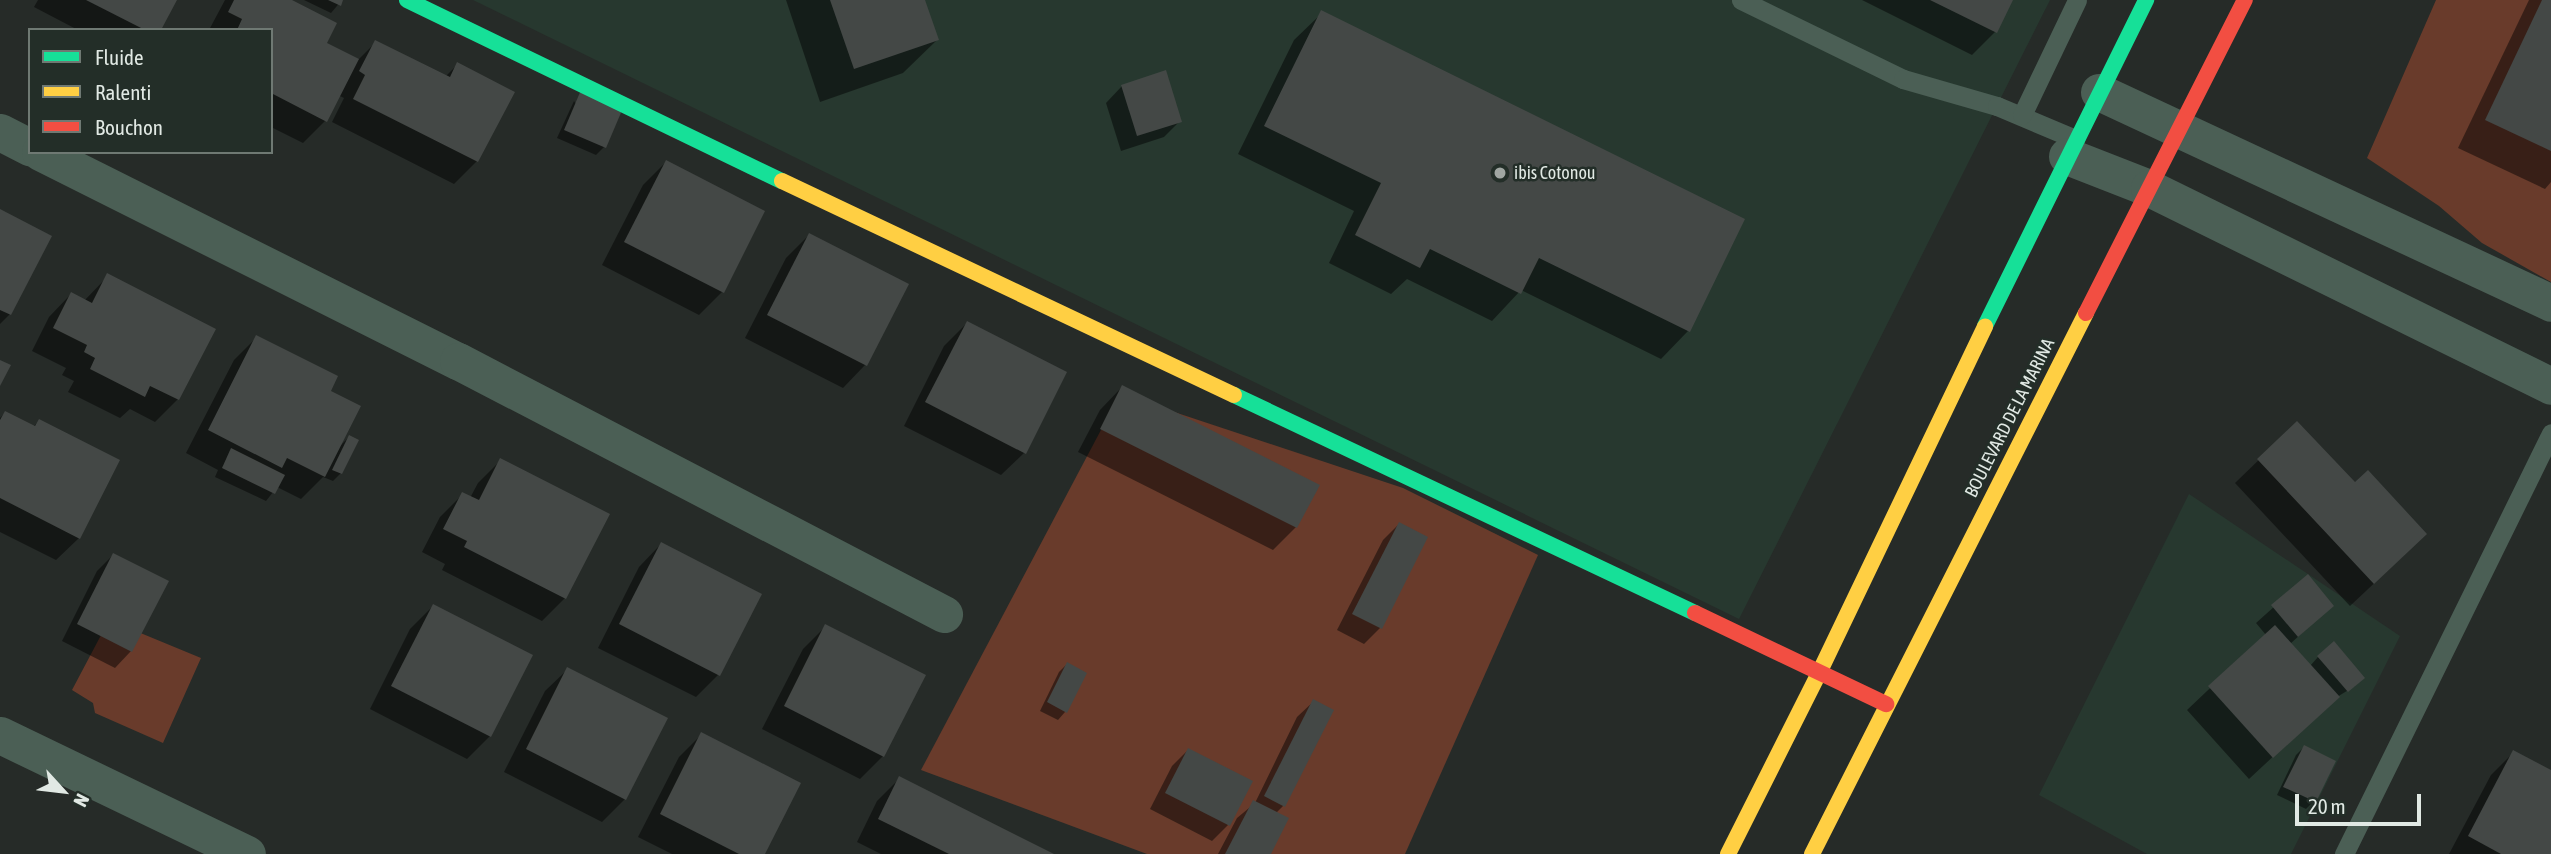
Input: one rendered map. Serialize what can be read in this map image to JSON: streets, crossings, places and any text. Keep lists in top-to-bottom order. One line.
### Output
{"streets":{"main road":["BOULEVARD DE LA MARINA"]},"places":["ibis Cotonou"],"legend":["Fluide","Ralenti","Bouchon"],"scale_bar":"20 m","north":"bottom right"}
